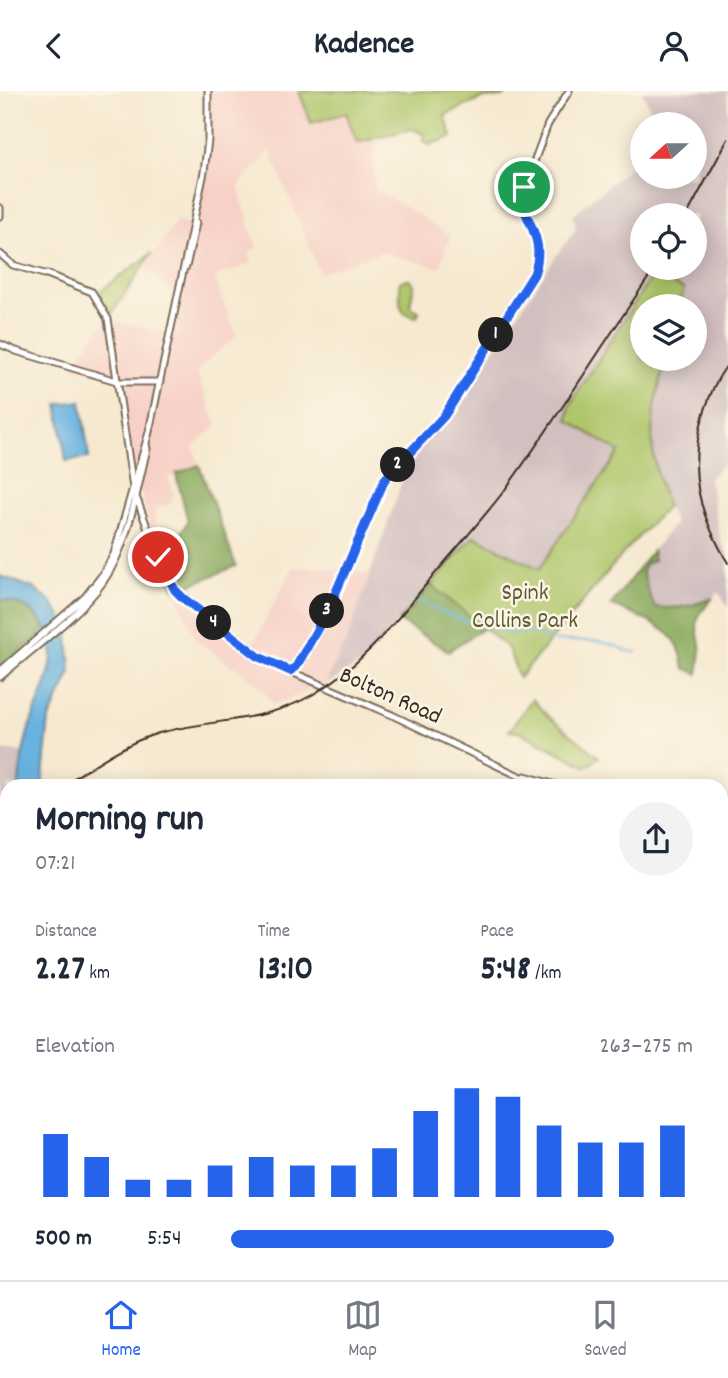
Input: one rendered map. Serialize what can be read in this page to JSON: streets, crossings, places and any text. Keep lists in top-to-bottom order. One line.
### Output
{"streets":{"main road":["Bolton Road"]},"parks":["Spink Collins Park"],"north":"left","page":{"header":"Kadence","pins":["1","2","3","4"],"heading":["Morning run","07:21"],"stats":[["Distance","2.27 km"],["Time","13:10"],["Pace","5:48 /km"]],"chart":["Elevation","263–275 m"],"list":[{"name":"500 m","note":"5:54"}],"tabs":["Home","Map","Saved"]}}
